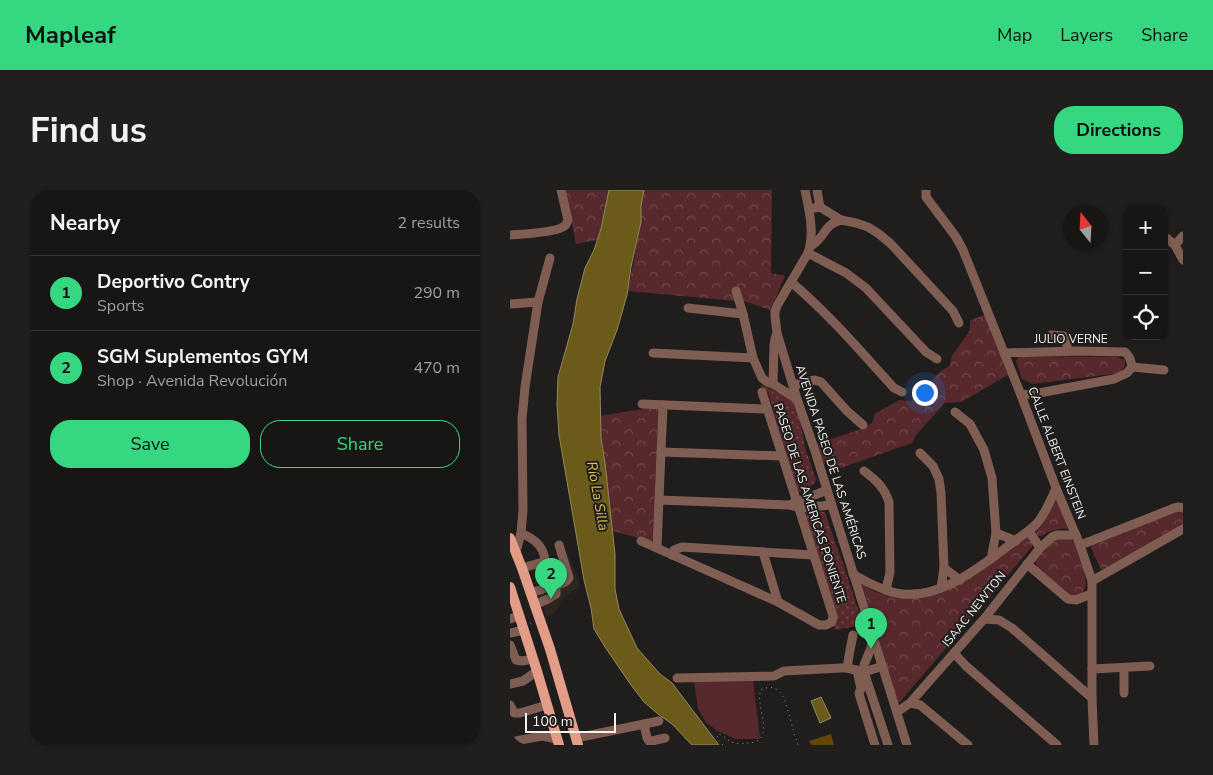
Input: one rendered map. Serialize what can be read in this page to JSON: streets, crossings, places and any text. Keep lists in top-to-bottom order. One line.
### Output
{"streets":{"street":["JULIO VERNE","CALLE ALBERT EINSTEIN","AVENIDA PASEO DE LAS AMÉRICAS","PASEO DE LAS AMERICAS PONIENTE","ISAAC NEWTON"]},"crossings":[["JULIO VERNE","CALLE ALBERT EINSTEIN"],["CALLE ALBERT EINSTEIN","ISAAC NEWTON"],["AVENIDA PASEO DE LAS AMÉRICAS","ISAAC NEWTON"]],"water":["Río La Silla"],"scale_bar":"100 m","north":"top","page":{"header":"Mapleaf","nav":["Map","Layers","Share"],"buttons":["Directions",["Save","Share"]],"title":"Find us","heading":["Nearby","2 results"],"map_buttons":["+","−"],"list":[{"mark":"1","name":"Deportivo Contry","note":"Sports","value":"290 m"},{"mark":"2","name":"SGM Suplementos GYM","note":"Shop · Avenida Revolución","value":"470 m"}],"pins":["2","1"],"scale":"100 m"}}
